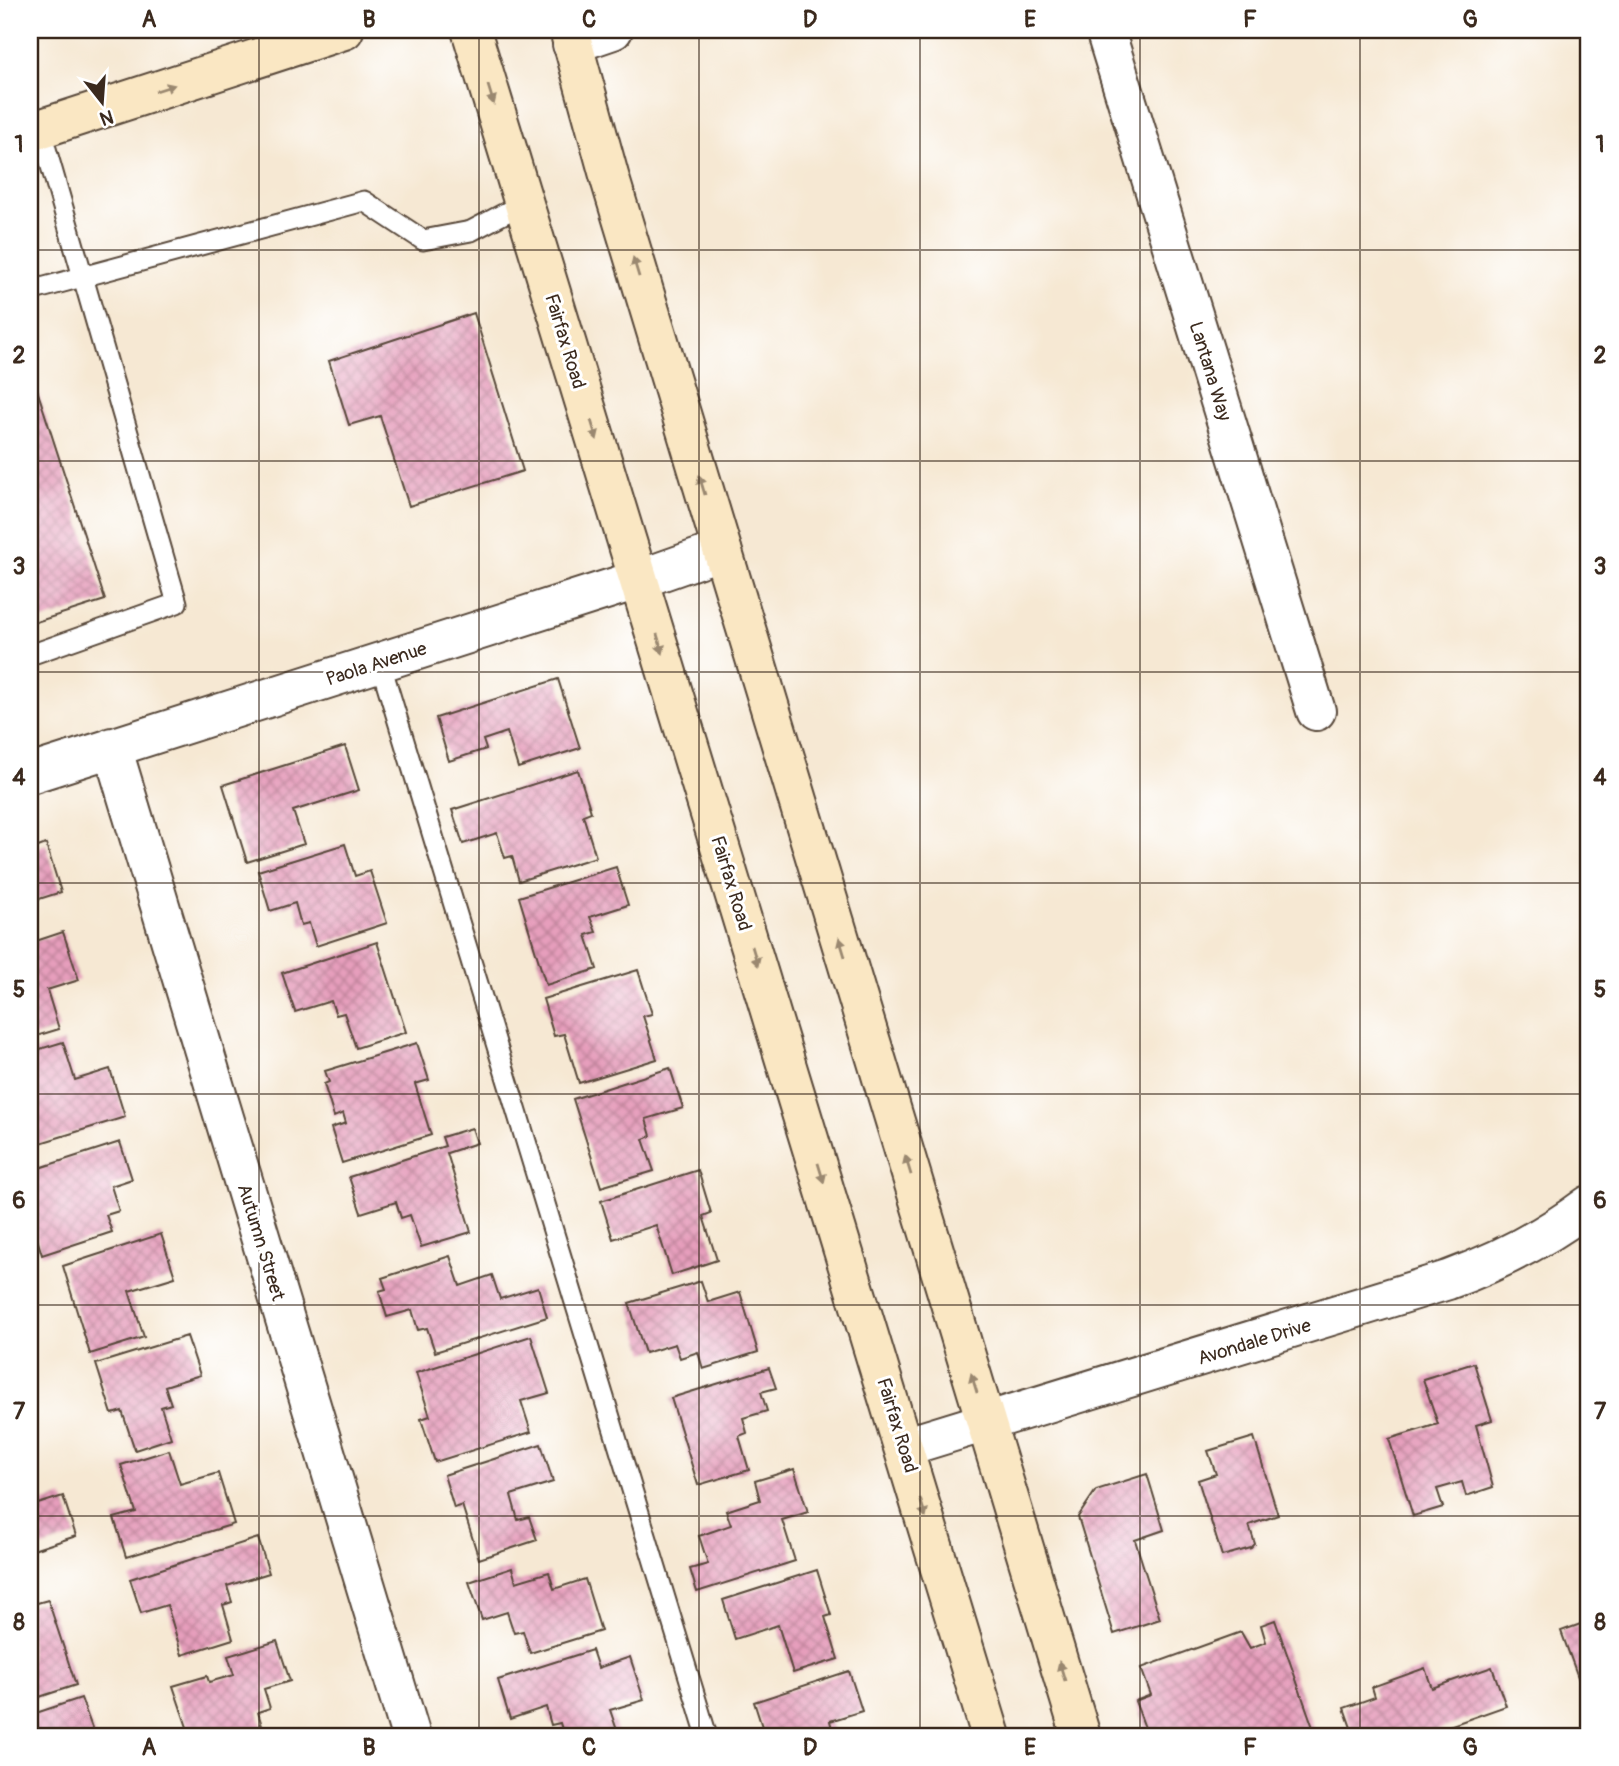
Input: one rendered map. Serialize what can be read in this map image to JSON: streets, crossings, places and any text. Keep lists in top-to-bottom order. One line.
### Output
{"streets":{"main road":["Fairfax Road"],"street":["Lantana Way","Paola Avenue","Autumn Street","Avondale Drive"]},"crossings":[["Fairfax Road","Paola Avenue"],["Fairfax Road","Avondale Drive"],["Paola Avenue","Autumn Street"]],"north":"bottom","grid":{"columns":["A","B","C","D","E","F","G"],"rows":["1","2","3","4","5","6","7","8"]}}
